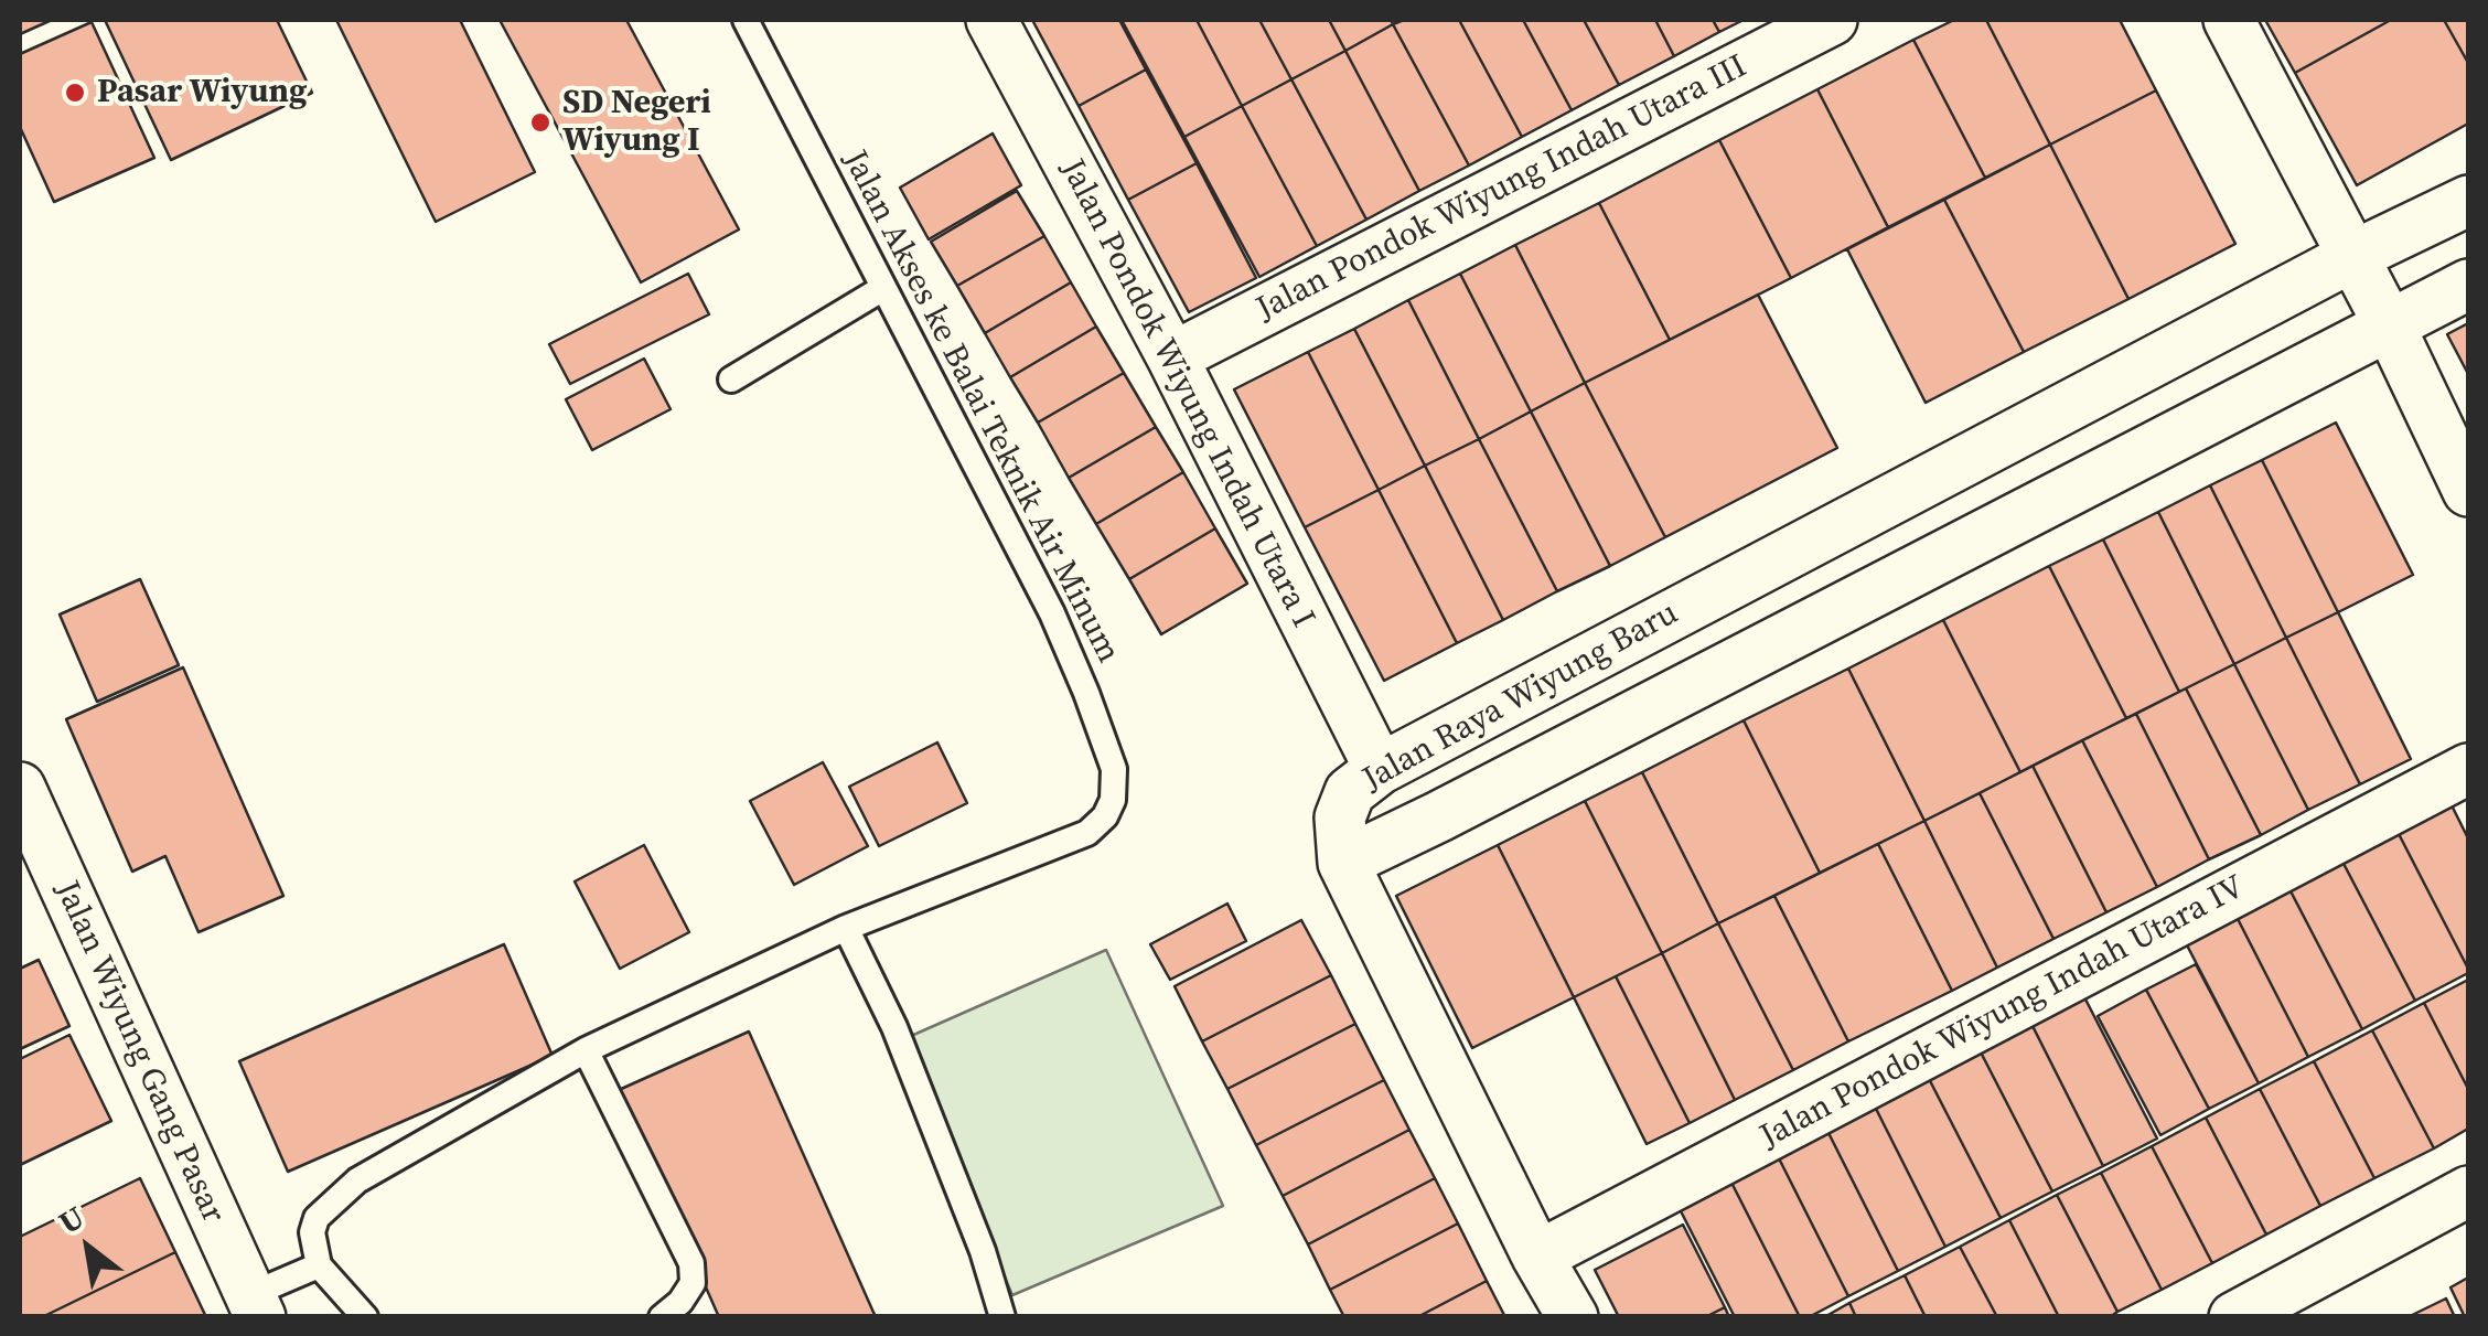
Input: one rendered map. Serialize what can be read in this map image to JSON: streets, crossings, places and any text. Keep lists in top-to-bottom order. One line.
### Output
{"streets":{"street":["Jalan Pondok Wiyung Indah Utara III","Jalan Pondok Wiyung Indah Utara I","Jalan Raya Wiyung Baru","Jalan Pondok Wiyung Indah Utara IV","Jalan Wiyung Gang Pasar"],"lane":["Jalan Akses ke Balai Teknik Air Minum"]},"crossings":[["Jalan Pondok Wiyung Indah Utara III","Jalan Pondok Wiyung Indah Utara I"],["Jalan Pondok Wiyung Indah Utara I","Jalan Raya Wiyung Baru"]],"places":["Pasar Wiyung","SD Negeri Wiyung I"],"north":"top left"}
